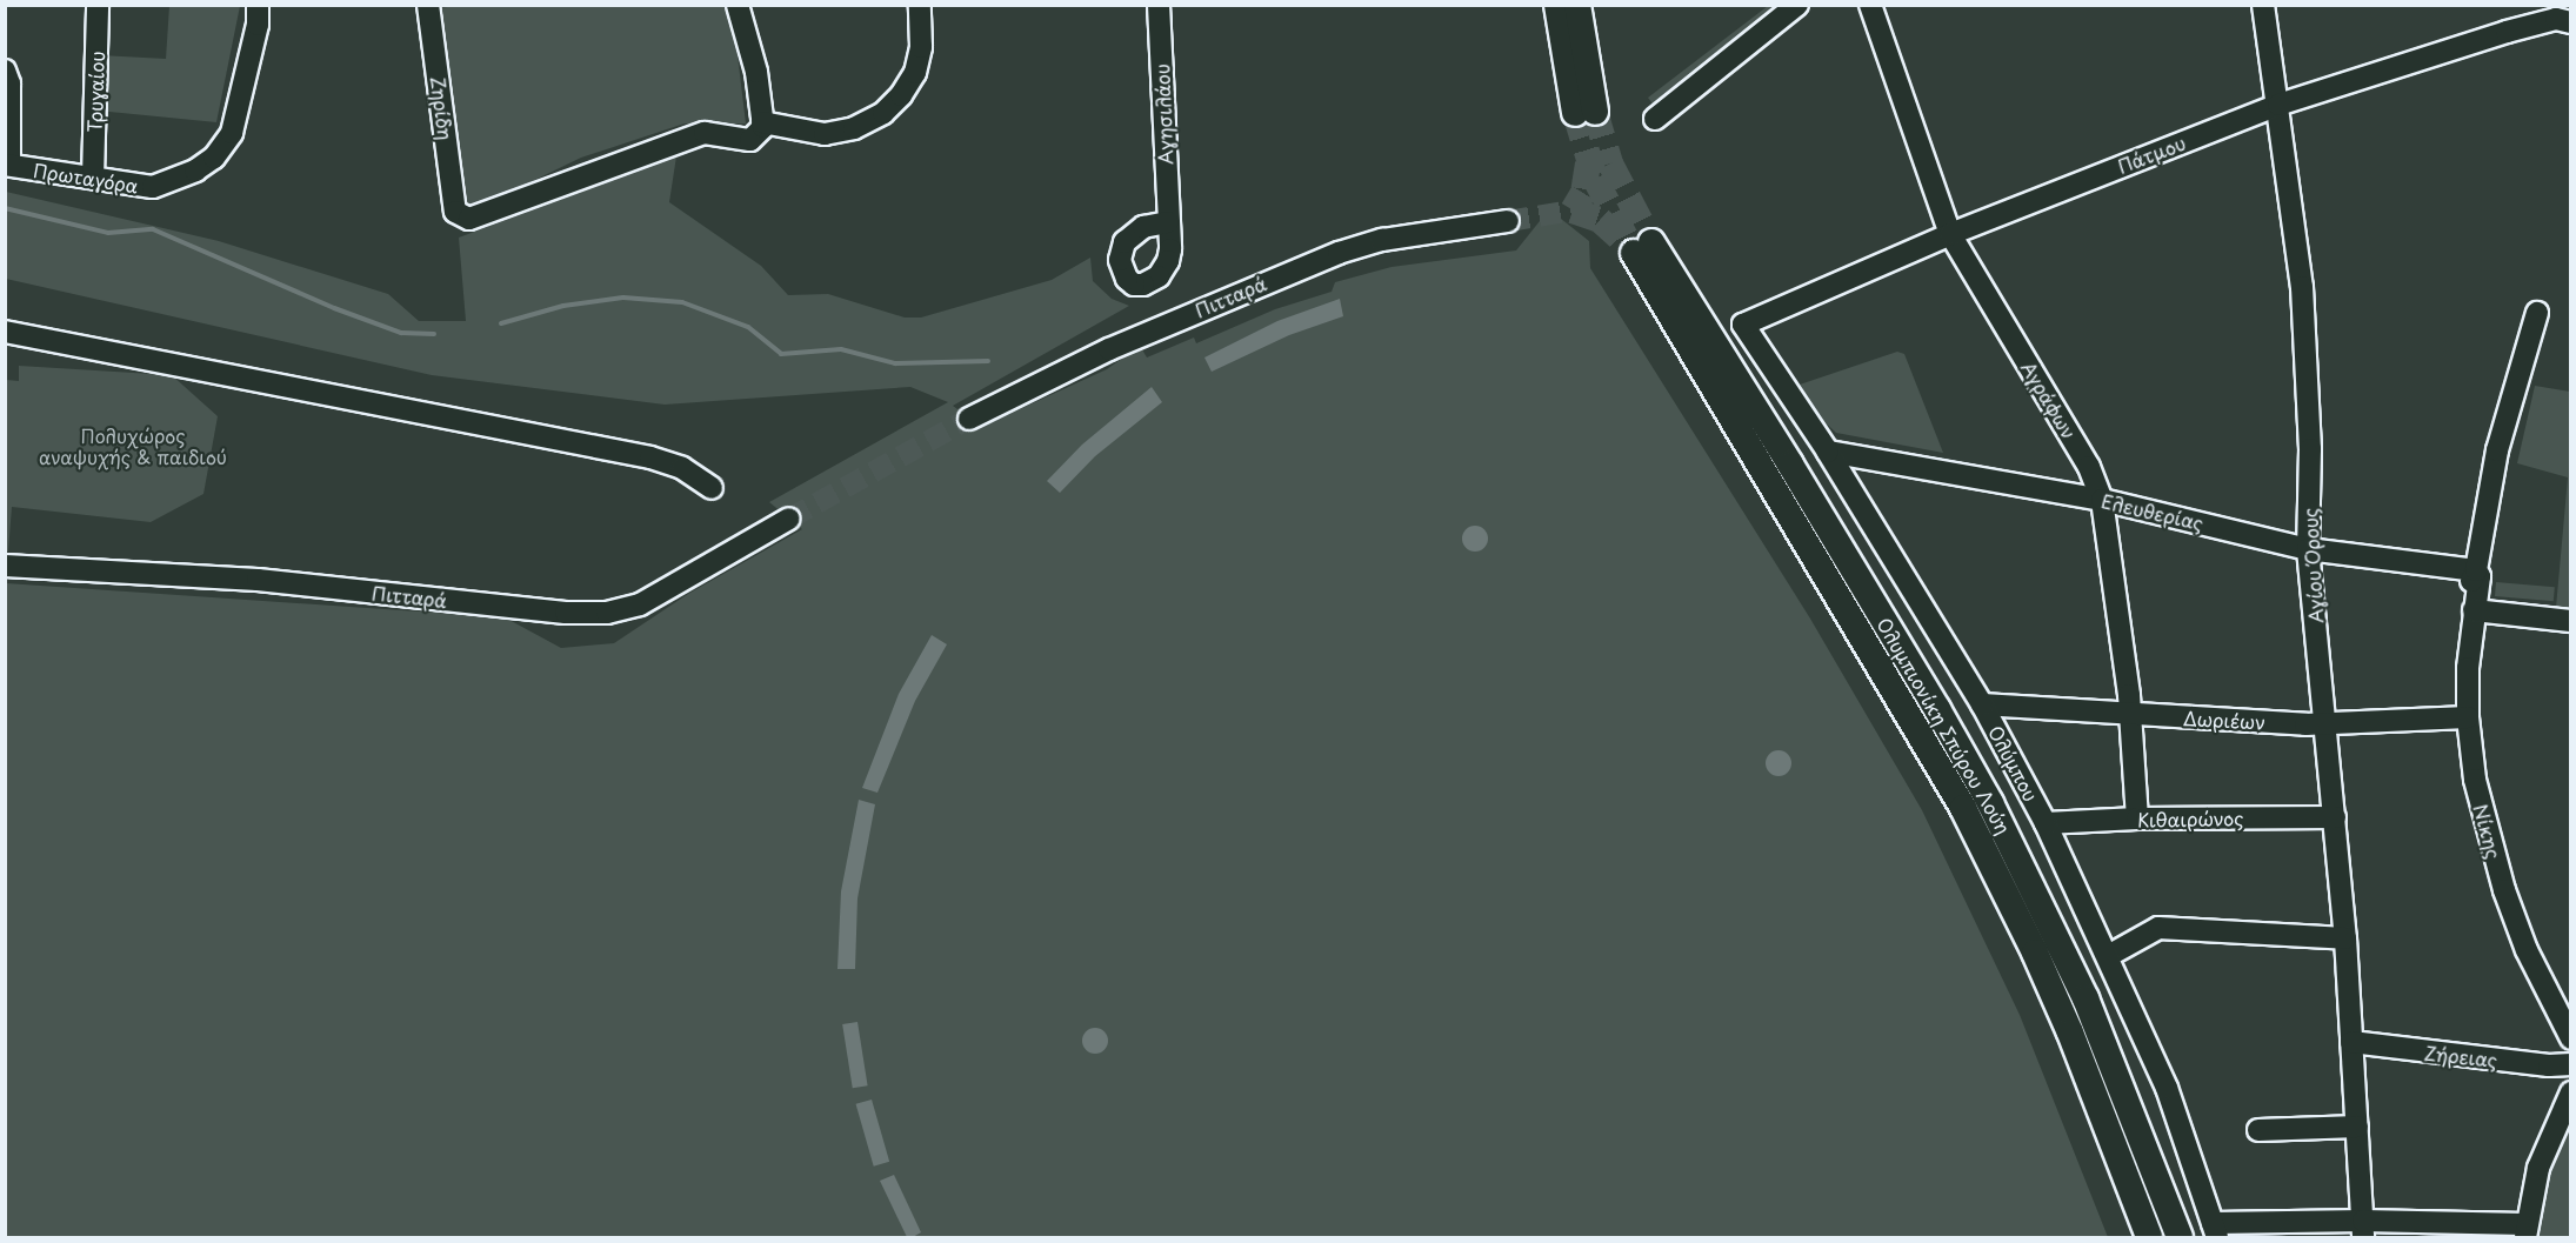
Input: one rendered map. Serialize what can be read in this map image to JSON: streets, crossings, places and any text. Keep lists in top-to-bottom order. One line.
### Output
{"streets":{"main road":["Ολυμπιονίκη Σπύρου Λούη"],"street":["Τρυγαίου","Ζηρίδη","Αγησιλάου","Πάτμου","Πρωταγόρα","Πιτταρά","Αγράφων","Ελευθερίας","Αγίου Όρους","Δωριέων","Ολύμπου","Κιθαιρώνος","Νίκης","Ζήρειας"]},"crossings":[["Τρυγαίου","Πρωταγόρα"],["Πάτμου","Αγράφων"],["Πάτμου","Αγίου Όρους"],["Πάτμου","Ολύμπου"],["Αγράφων","Ελευθερίας"],["Αγράφων","Δωριέων"],["Αγράφων","Κιθαιρώνος"],["Ελευθερίας","Αγίου Όρους"],["Ελευθερίας","Ολύμπου"],["Ελευθερίας","Νίκης"],["Αγίου Όρους","Δωριέων"],["Αγίου Όρους","Κιθαιρώνος"],["Αγίου Όρους","Ζήρειας"],["Δωριέων","Ολύμπου"],["Δωριέων","Νίκης"],["Ολύμπου","Κιθαιρώνος"]],"parks":["Πολυχώρος αναψυχής & παιδιού"]}
